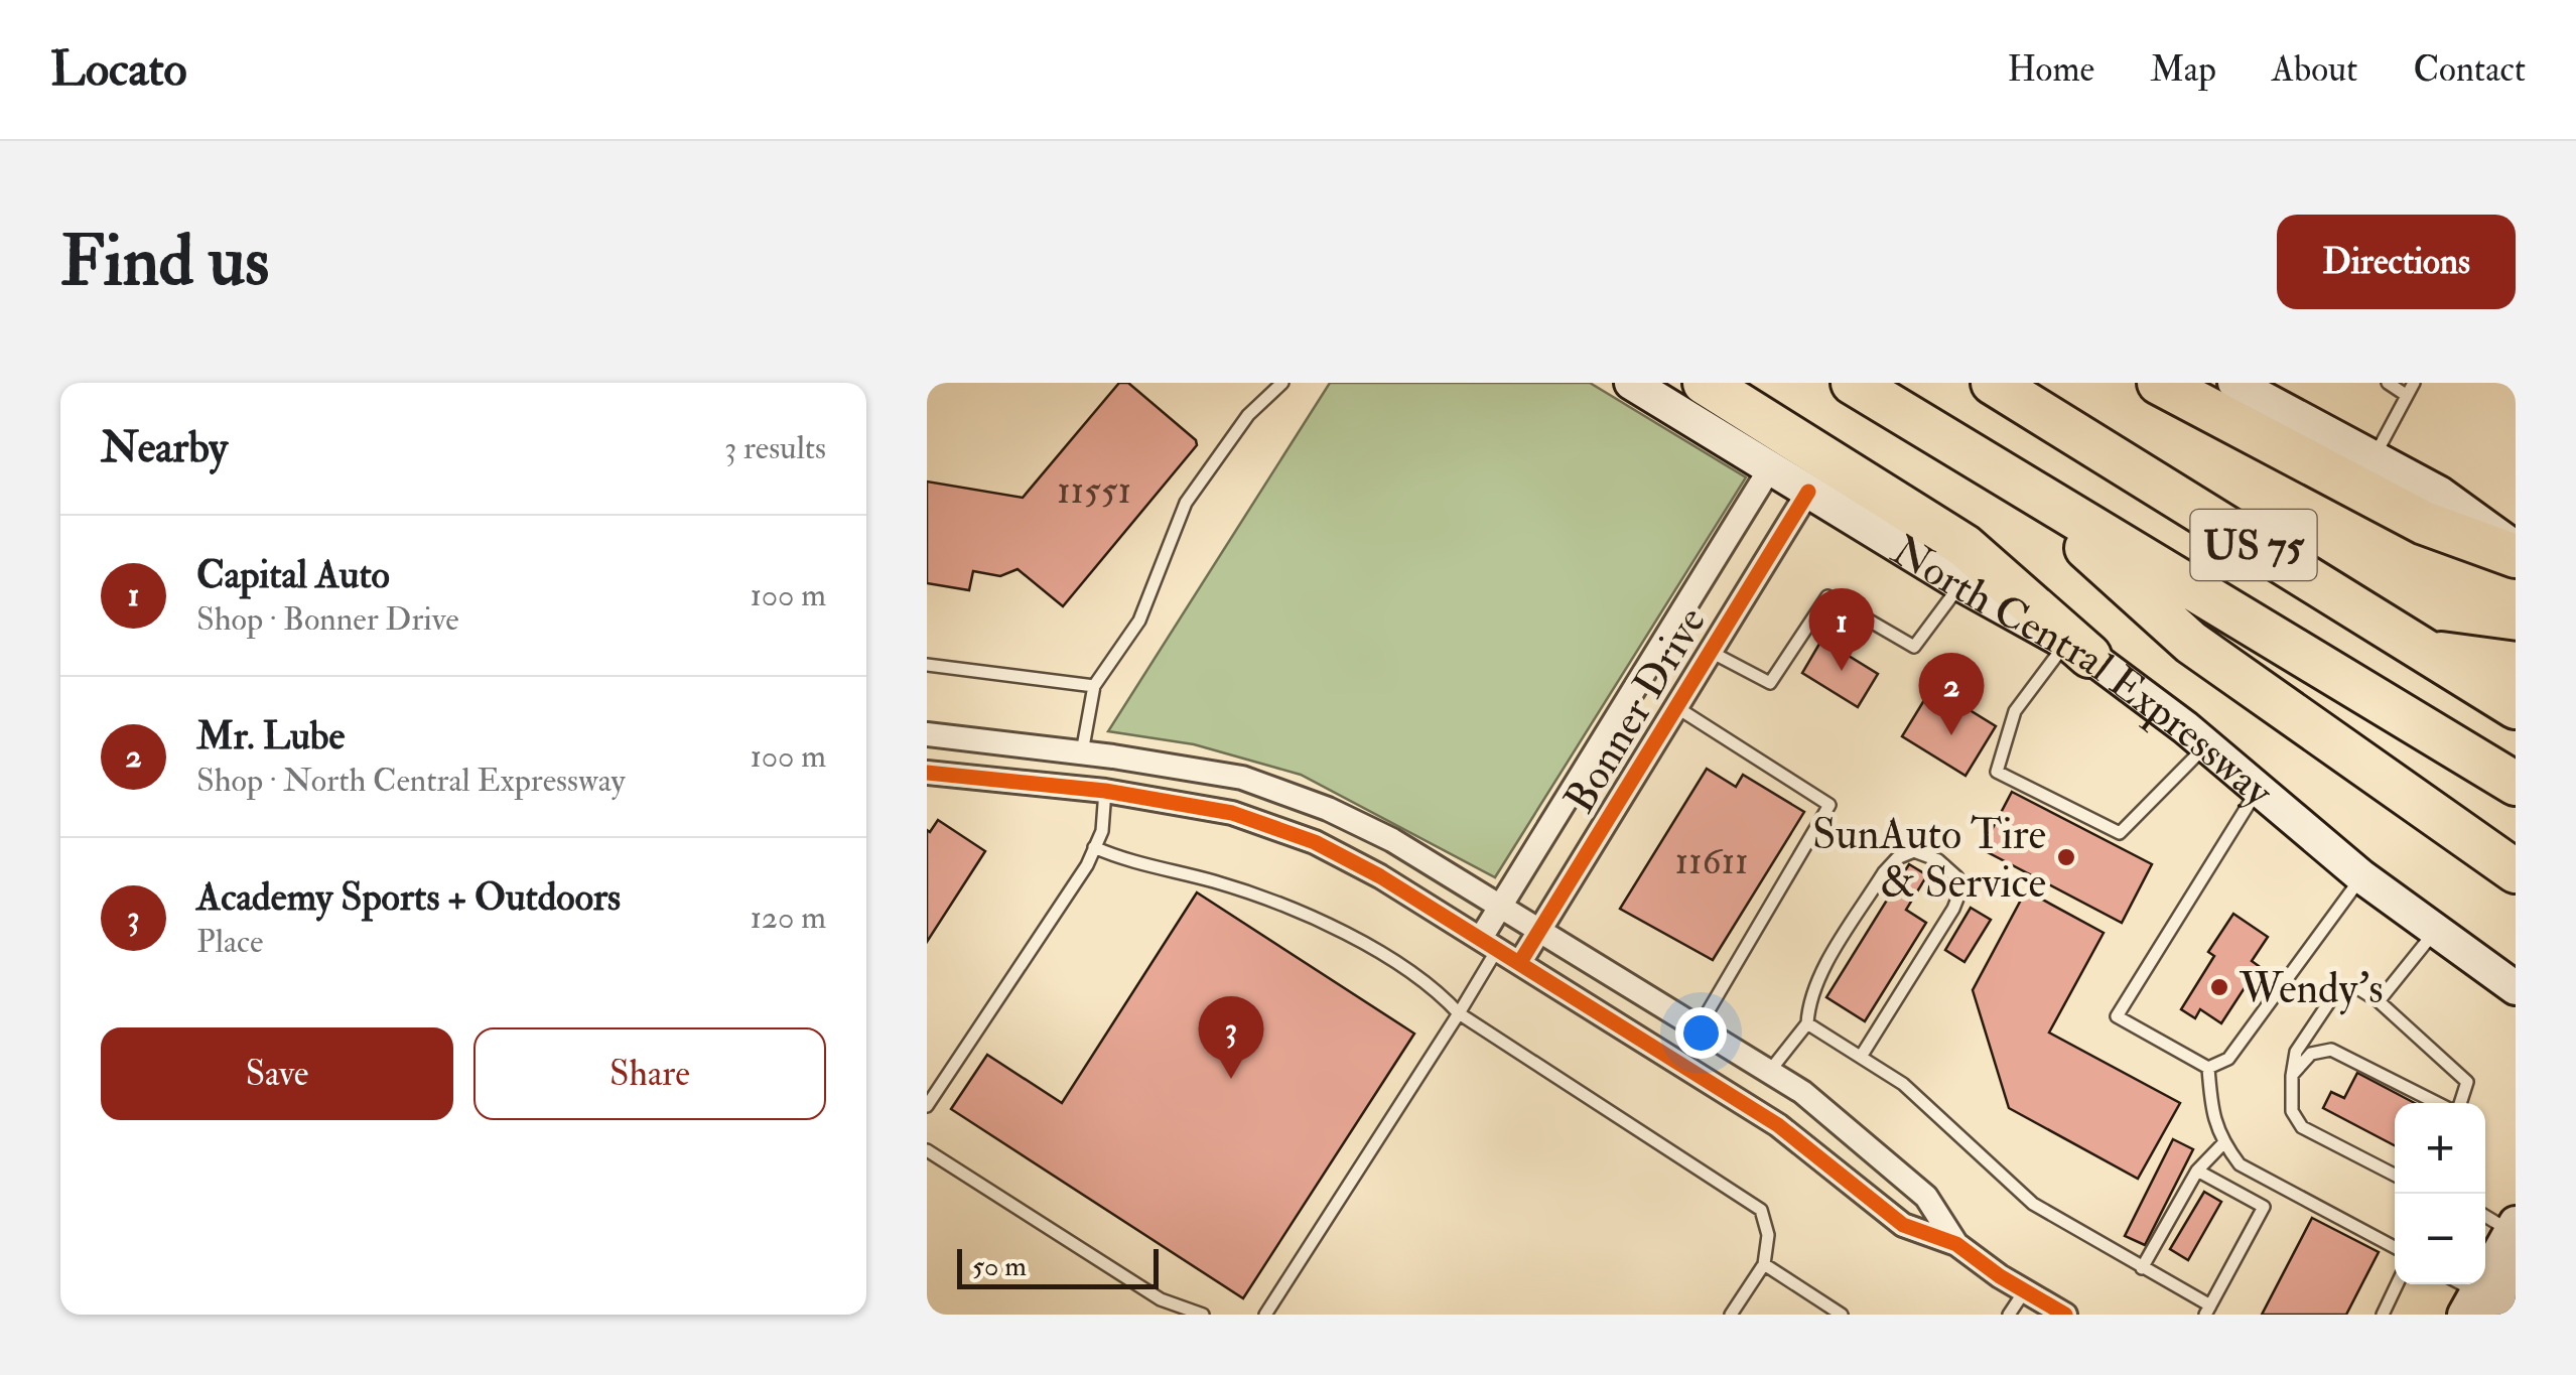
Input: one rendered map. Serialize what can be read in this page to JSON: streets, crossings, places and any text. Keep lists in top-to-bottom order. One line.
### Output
{"streets":{"highway":["US 75"],"main road":["North Central Expressway"],"street":["Bonner Drive"]},"crossings":[["North Central Expressway","Bonner Drive"]],"places":["SunAuto Tire & Service","Wendy's"],"house_numbers":["11551","11611"],"scale_bar":"50 m","page":{"header":"Locato","nav":["Home","Map","About","Contact"],"buttons":["Directions",["Save","Share"]],"title":"Find us","heading":["Nearby","3 results"],"list":[{"mark":"1","name":"Capital Auto","note":"Shop · Bonner Drive","value":"100 m"},{"mark":"2","name":"Mr. Lube","note":"Shop · North Central Expressway","value":"100 m"},{"mark":"3","name":"Academy Sports + Outdoors","note":"Place","value":"120 m"}],"pins":["1","2","3"],"map_buttons":["+","−"],"scale":"50 m"}}
